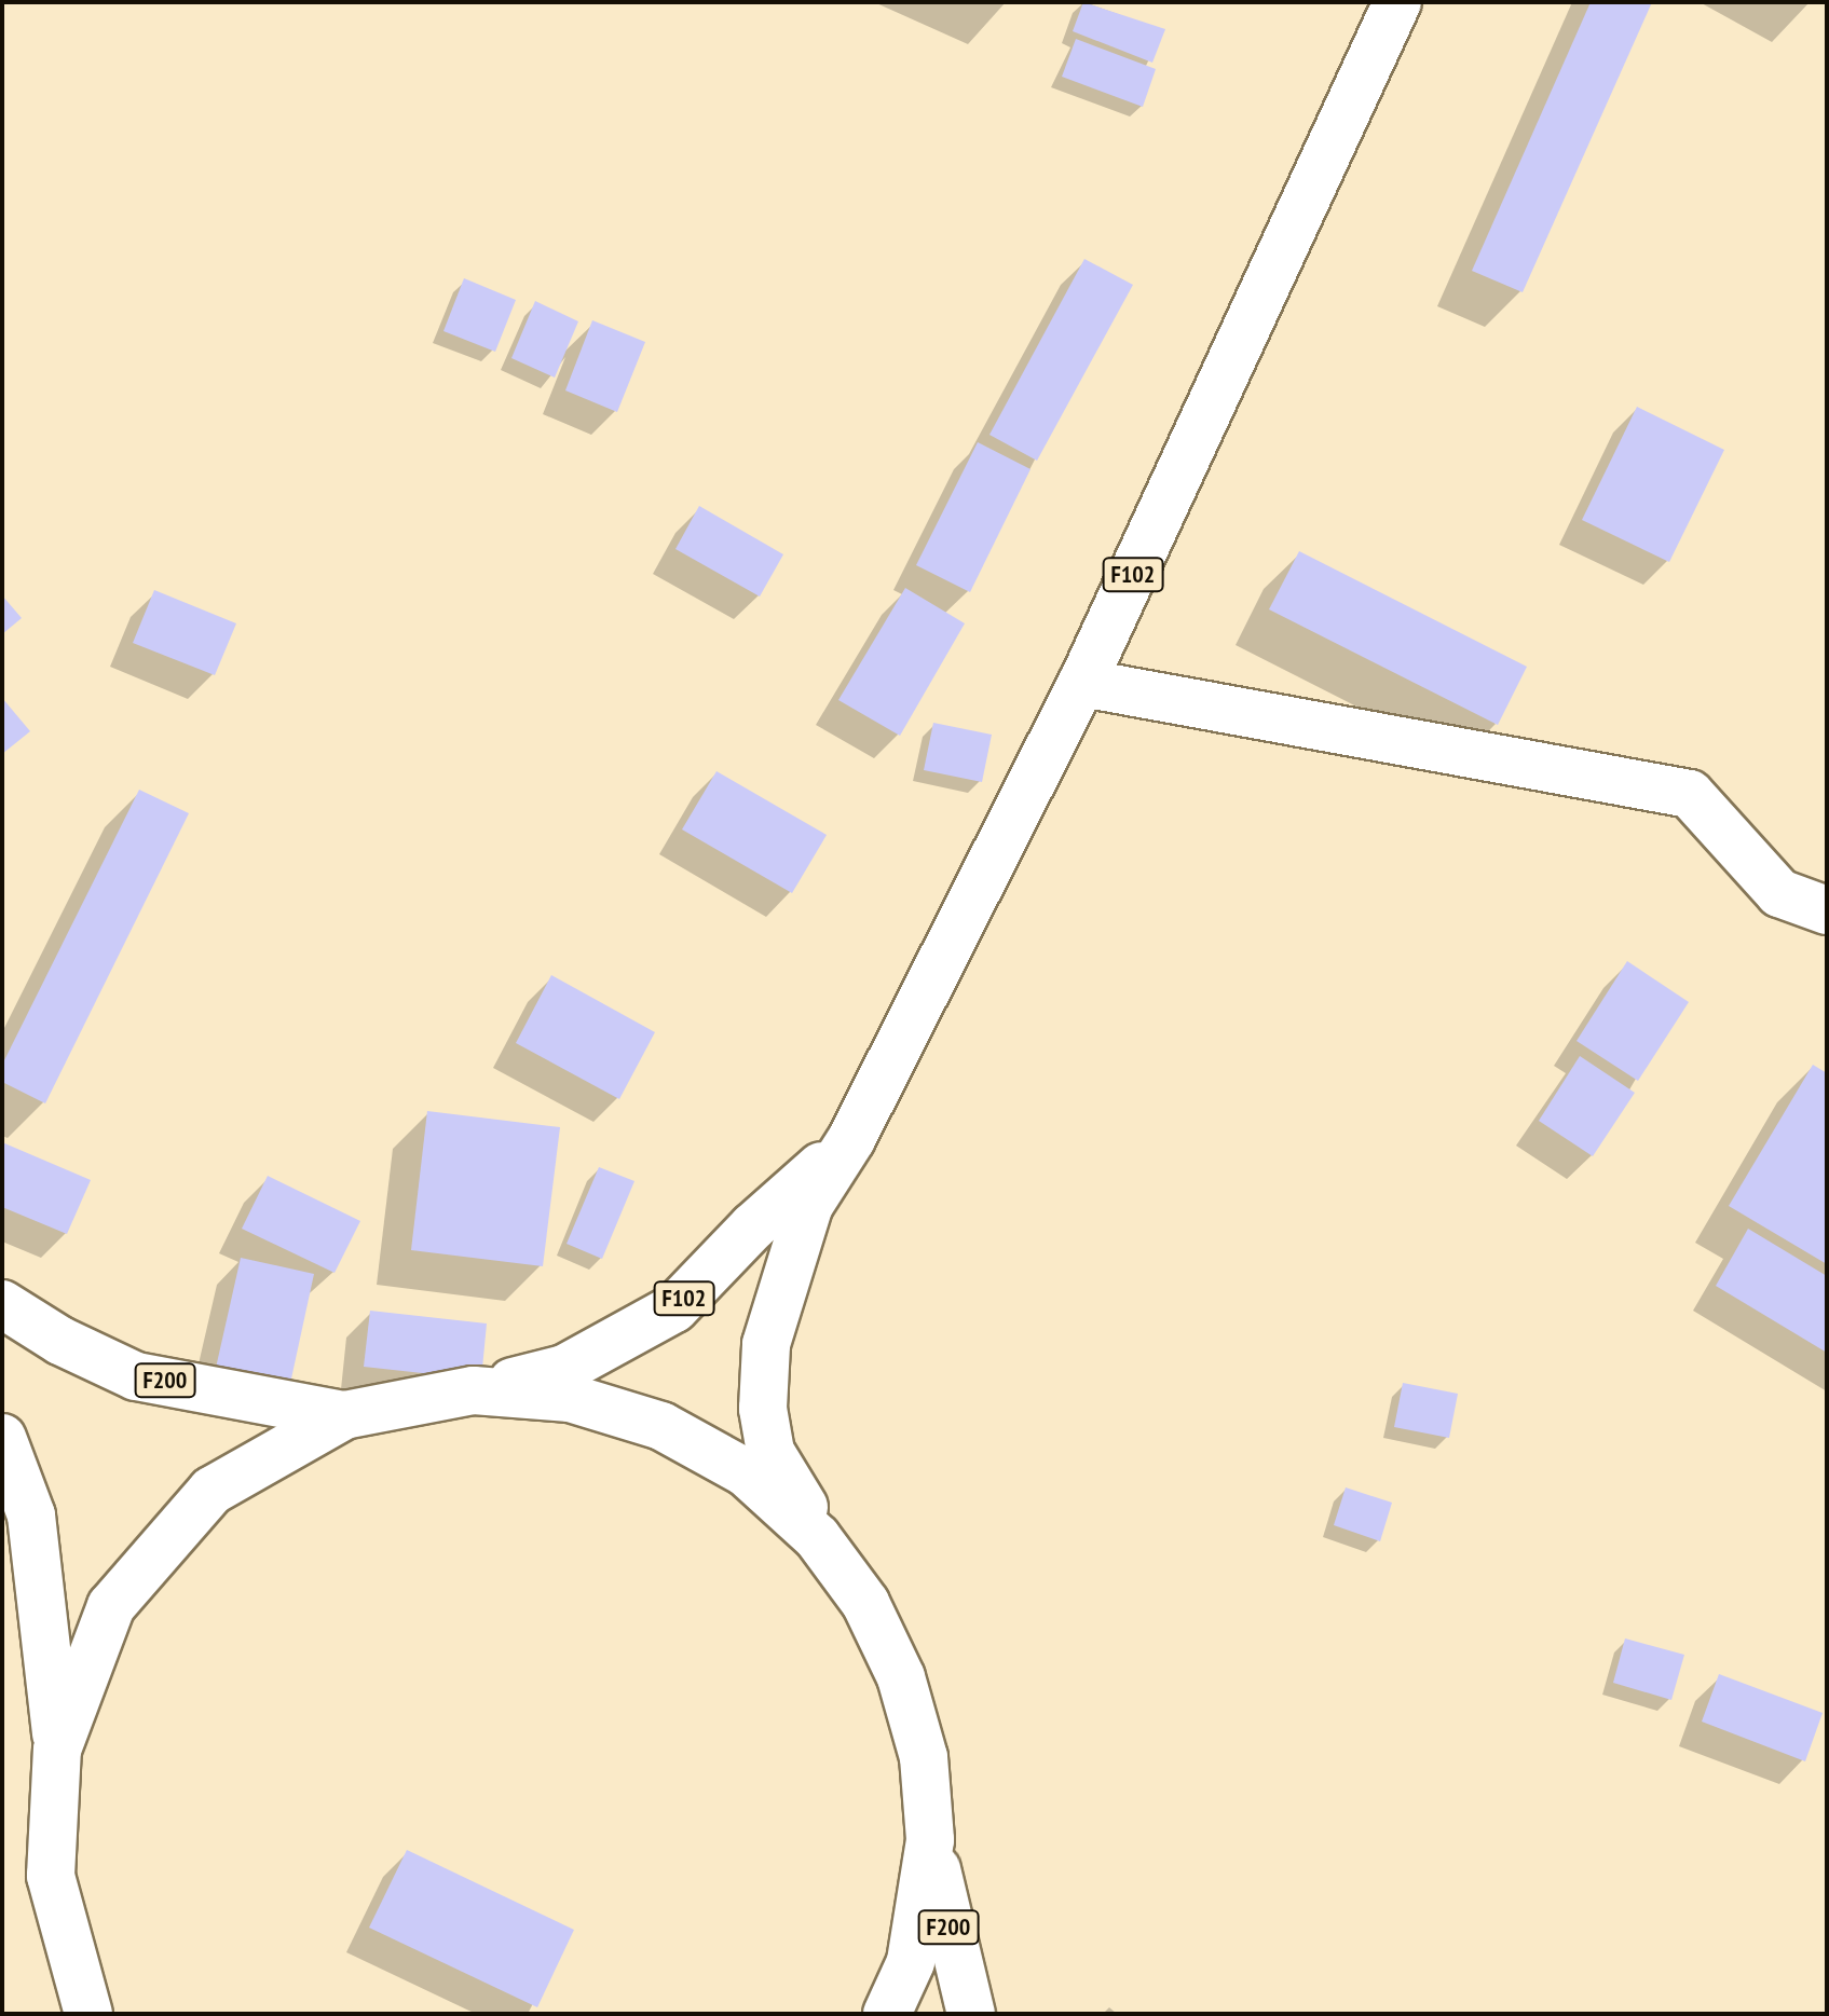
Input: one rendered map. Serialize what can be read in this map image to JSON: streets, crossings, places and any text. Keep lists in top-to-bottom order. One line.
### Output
{"streets":{"main road":["F102","F200"]}}
